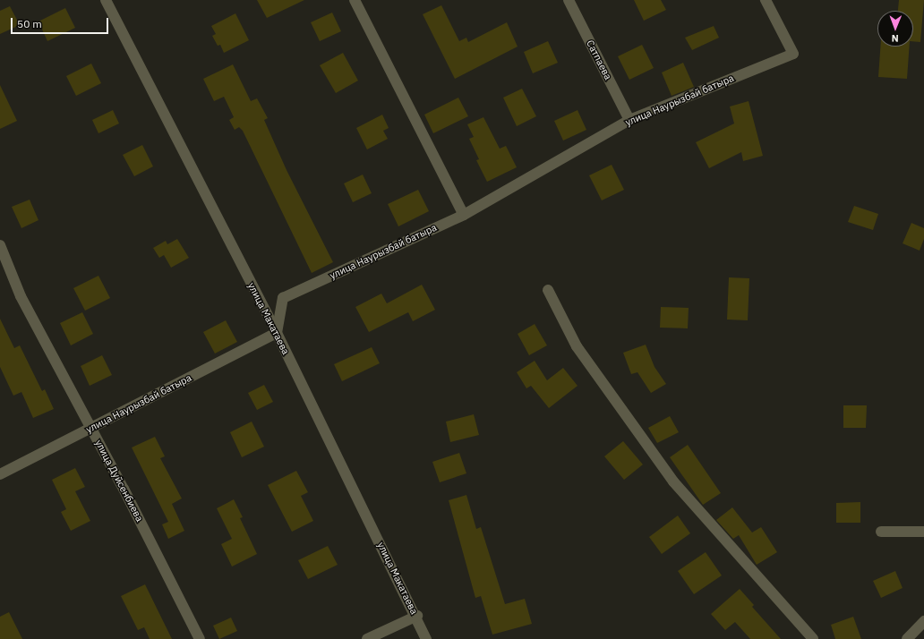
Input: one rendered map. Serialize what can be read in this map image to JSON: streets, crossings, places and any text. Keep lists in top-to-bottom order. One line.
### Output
{"streets":{"street":["Сатпаева","улица Наурызбай батыра","улица Макатаева","улица Дуйсенбиева"]},"crossings":[["Сатпаева","улица Наурызбай батыра"],["улица Наурызбай батыра","улица Макатаева"],["улица Наурызбай батыра","улица Дуйсенбиева"]],"scale_bar":"50 m","north":"bottom"}
